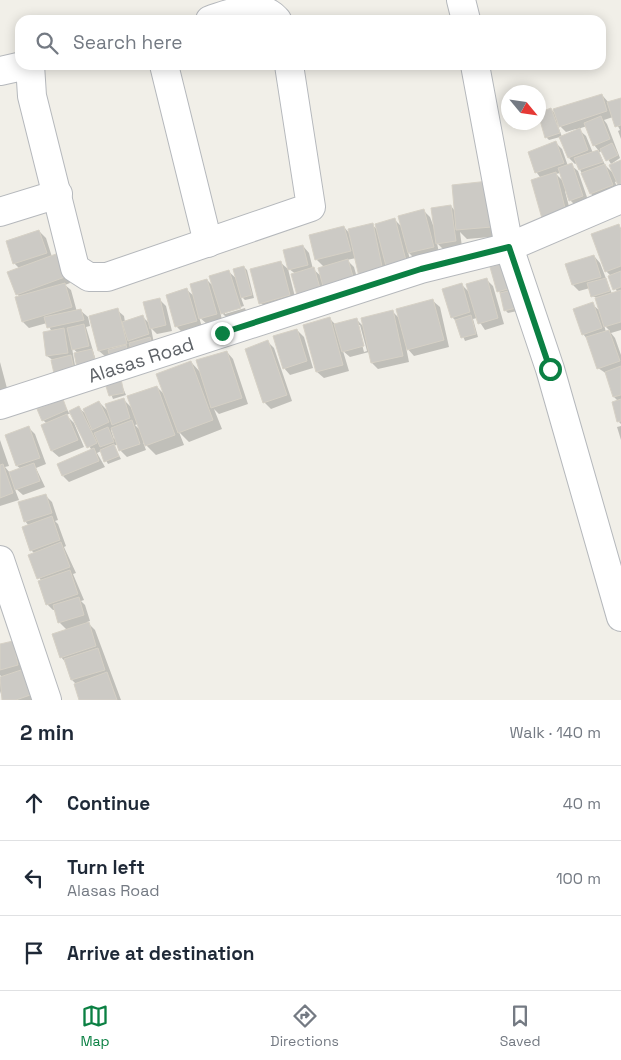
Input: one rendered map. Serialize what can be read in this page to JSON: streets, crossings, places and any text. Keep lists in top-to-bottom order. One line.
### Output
{"streets":{"street":["Alasas Road"]},"north":"bottom right","page":{"search":"Search here","heading":["2 min","Walk · 140 m"],"list":[["Continue","40 m"],["Turn left","Alasas Road","100 m"],"Arrive at destination"],"nav":["Map","Directions","Saved"]}}
